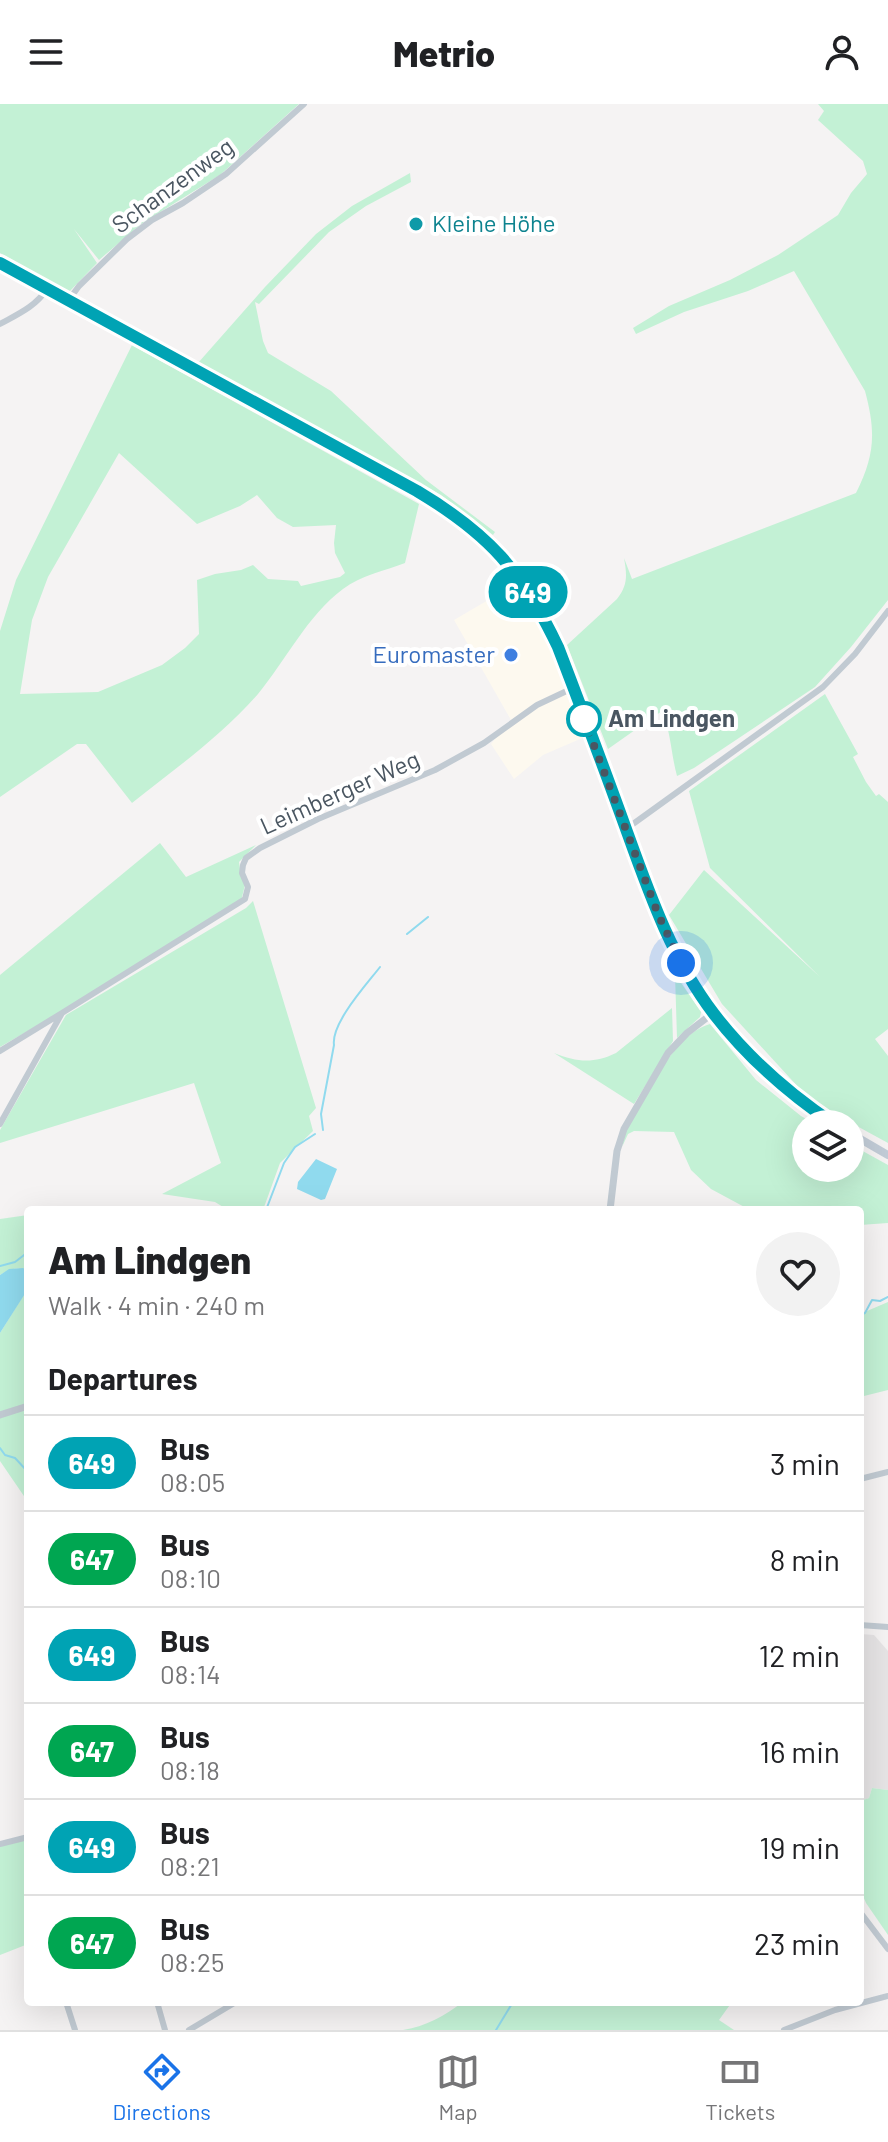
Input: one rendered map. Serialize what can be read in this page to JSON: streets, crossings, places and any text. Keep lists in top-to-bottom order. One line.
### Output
{"streets":{"street":["Schanzenweg","Leimberger Weg"]},"places":["Kleine Höhe","Euromaster","Am Lindgen"],"lines":["bus line 649"],"page":{"header":"Metrio","on_map":"649","heading":[["Am Lindgen","Walk · 4 min · 240 m"],"Departures"],"list":[{"mark":"649","name":"Bus","note":"08:05","value":"3 min"},{"mark":"647","name":"Bus","note":"08:10","value":"8 min"},{"mark":"649","name":"Bus","note":"08:14","value":"12 min"},{"mark":"647","name":"Bus","note":"08:18","value":"16 min"},{"mark":"649","name":"Bus","note":"08:21","value":"19 min"},{"mark":"647","name":"Bus","note":"08:25","value":"23 min"}],"tabs":["Directions","Map","Tickets"]}}
